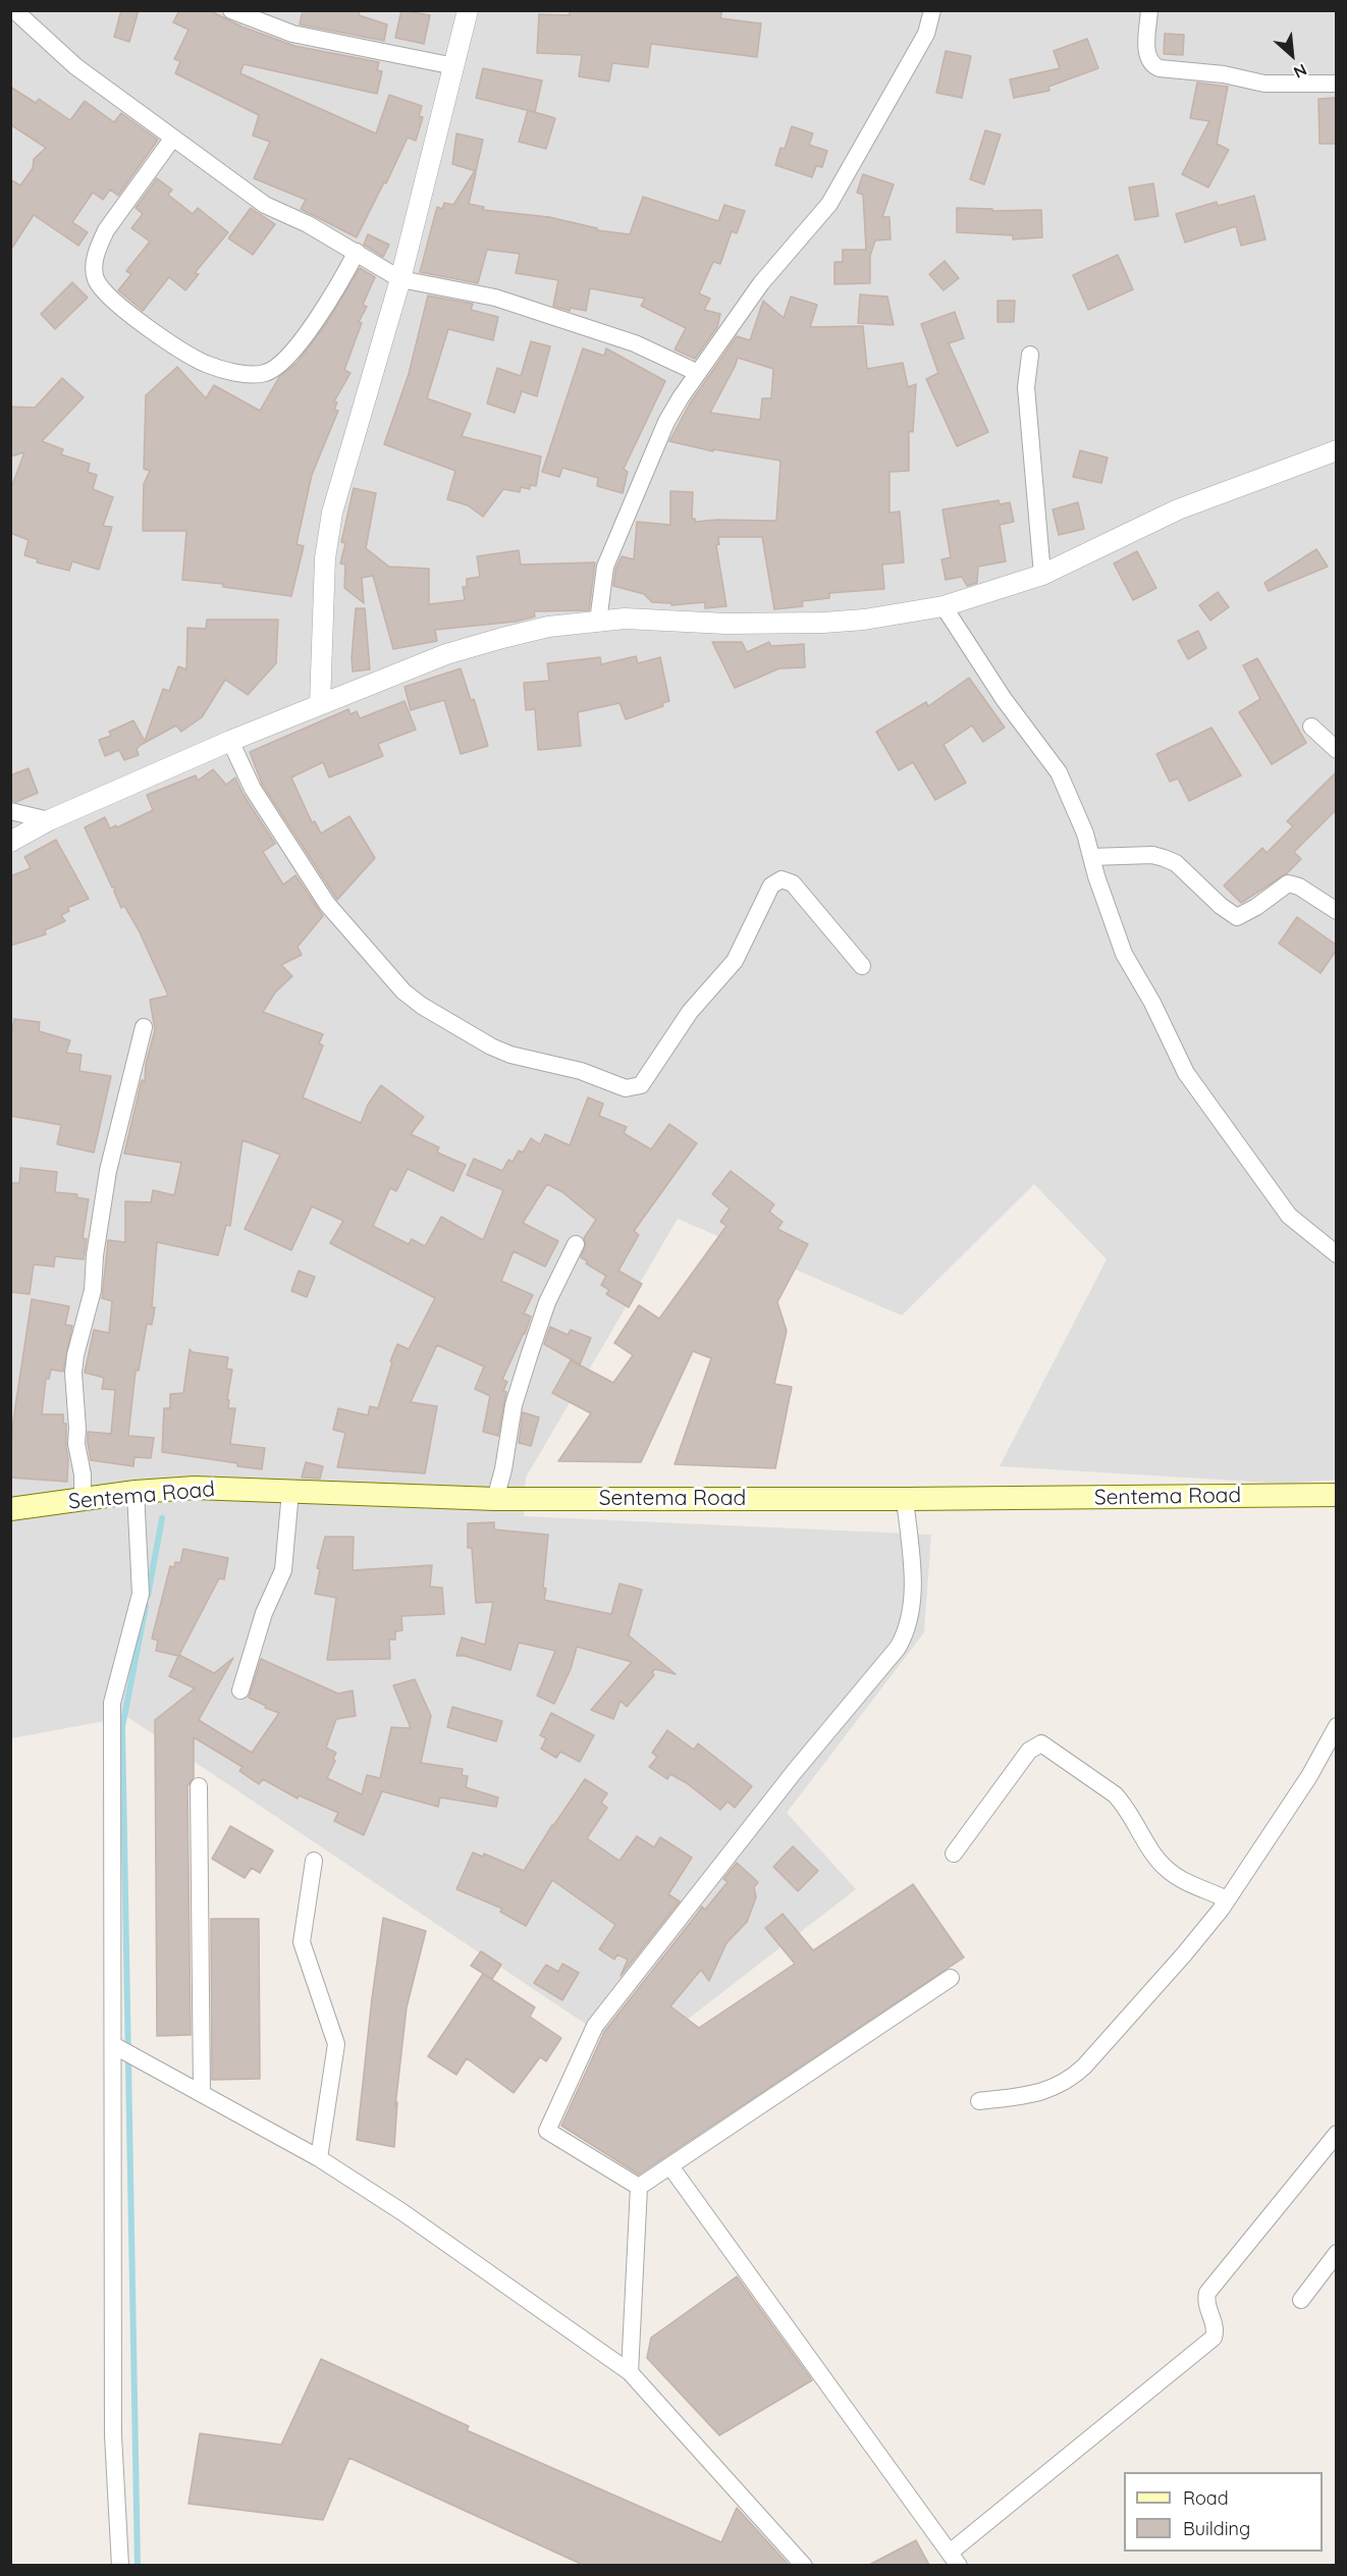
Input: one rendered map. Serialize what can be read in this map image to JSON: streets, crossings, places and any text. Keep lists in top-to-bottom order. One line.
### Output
{"streets":{"main road":["Sentema Road"]},"legend":["Road","Building"],"north":"bottom right"}
